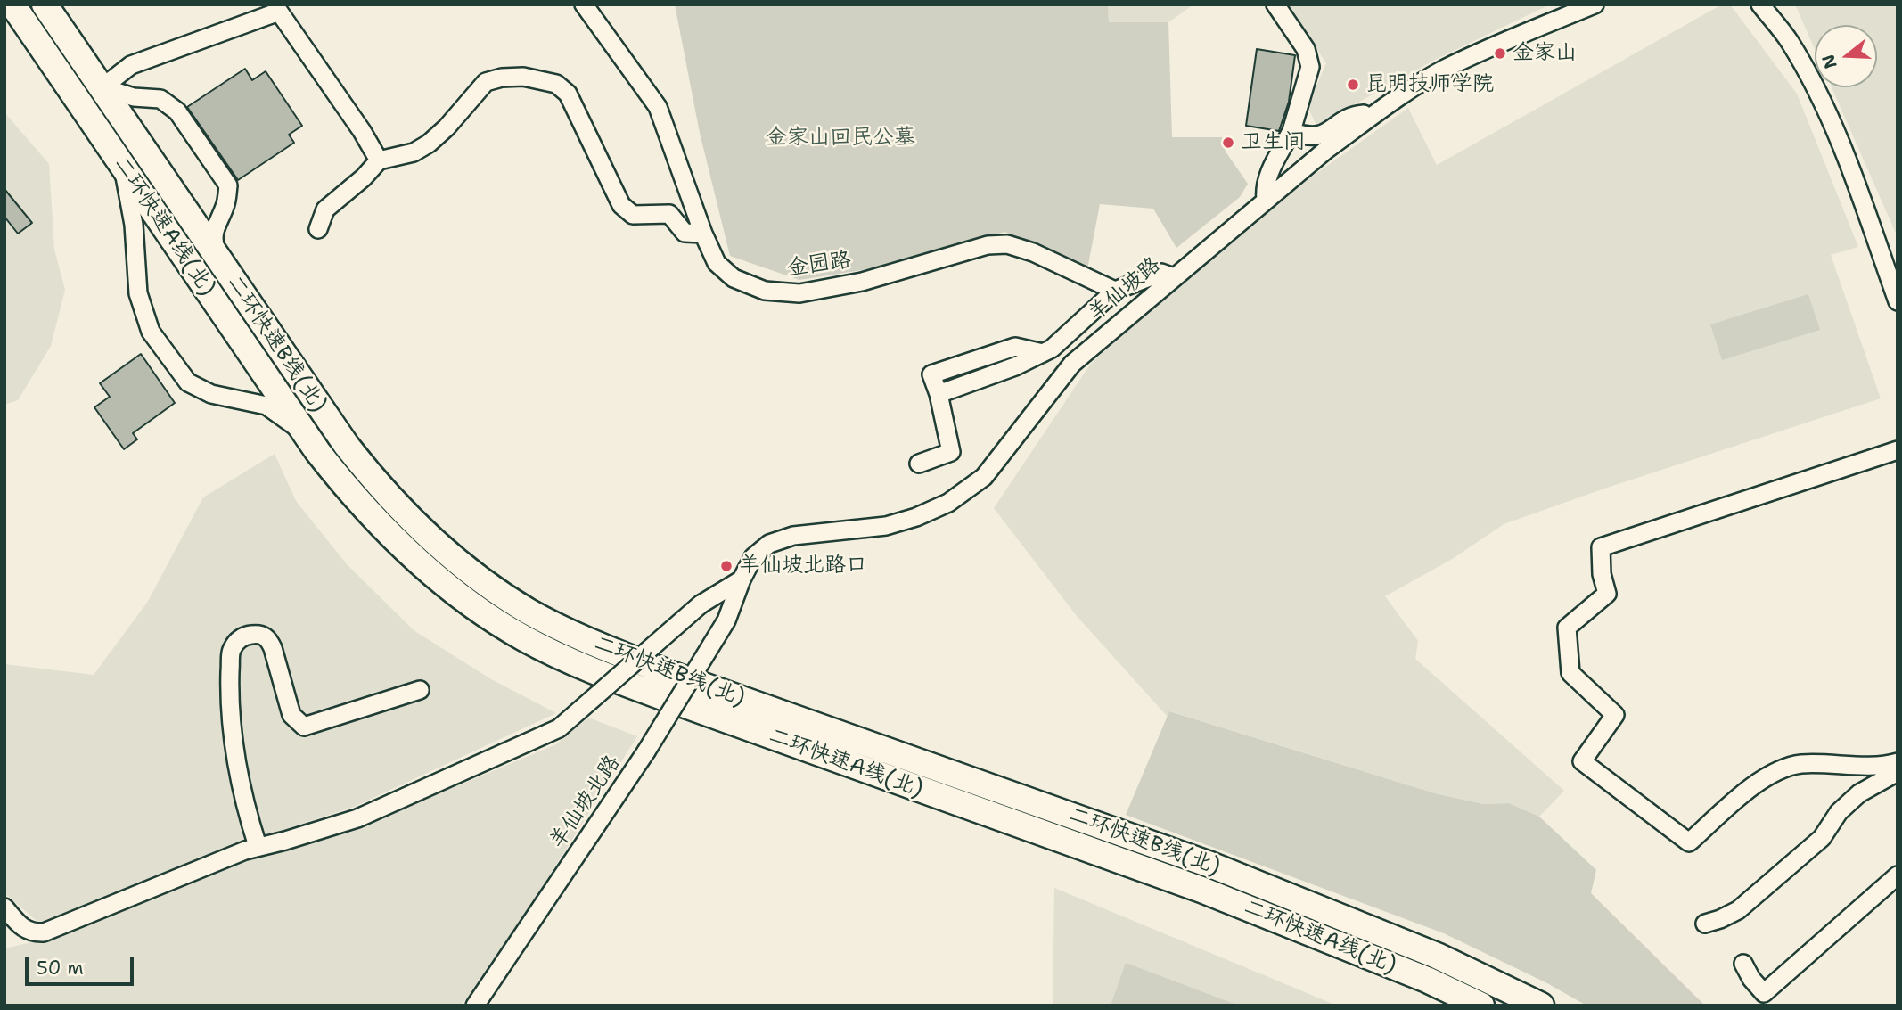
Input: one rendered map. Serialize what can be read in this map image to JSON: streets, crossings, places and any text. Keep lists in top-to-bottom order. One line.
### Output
{"streets":{"highway":["二环快速A线(北)","二环快速B线(北)"],"street":["金园路","羊仙坡路","羊仙坡北路"]},"crossings":[["羊仙坡路","羊仙坡北路"]],"parks":["金家山回民公墓"],"places":["金家山","昆明技师学院","卫生间","羊仙坡北路口"],"scale_bar":"50 m","north":"left"}
